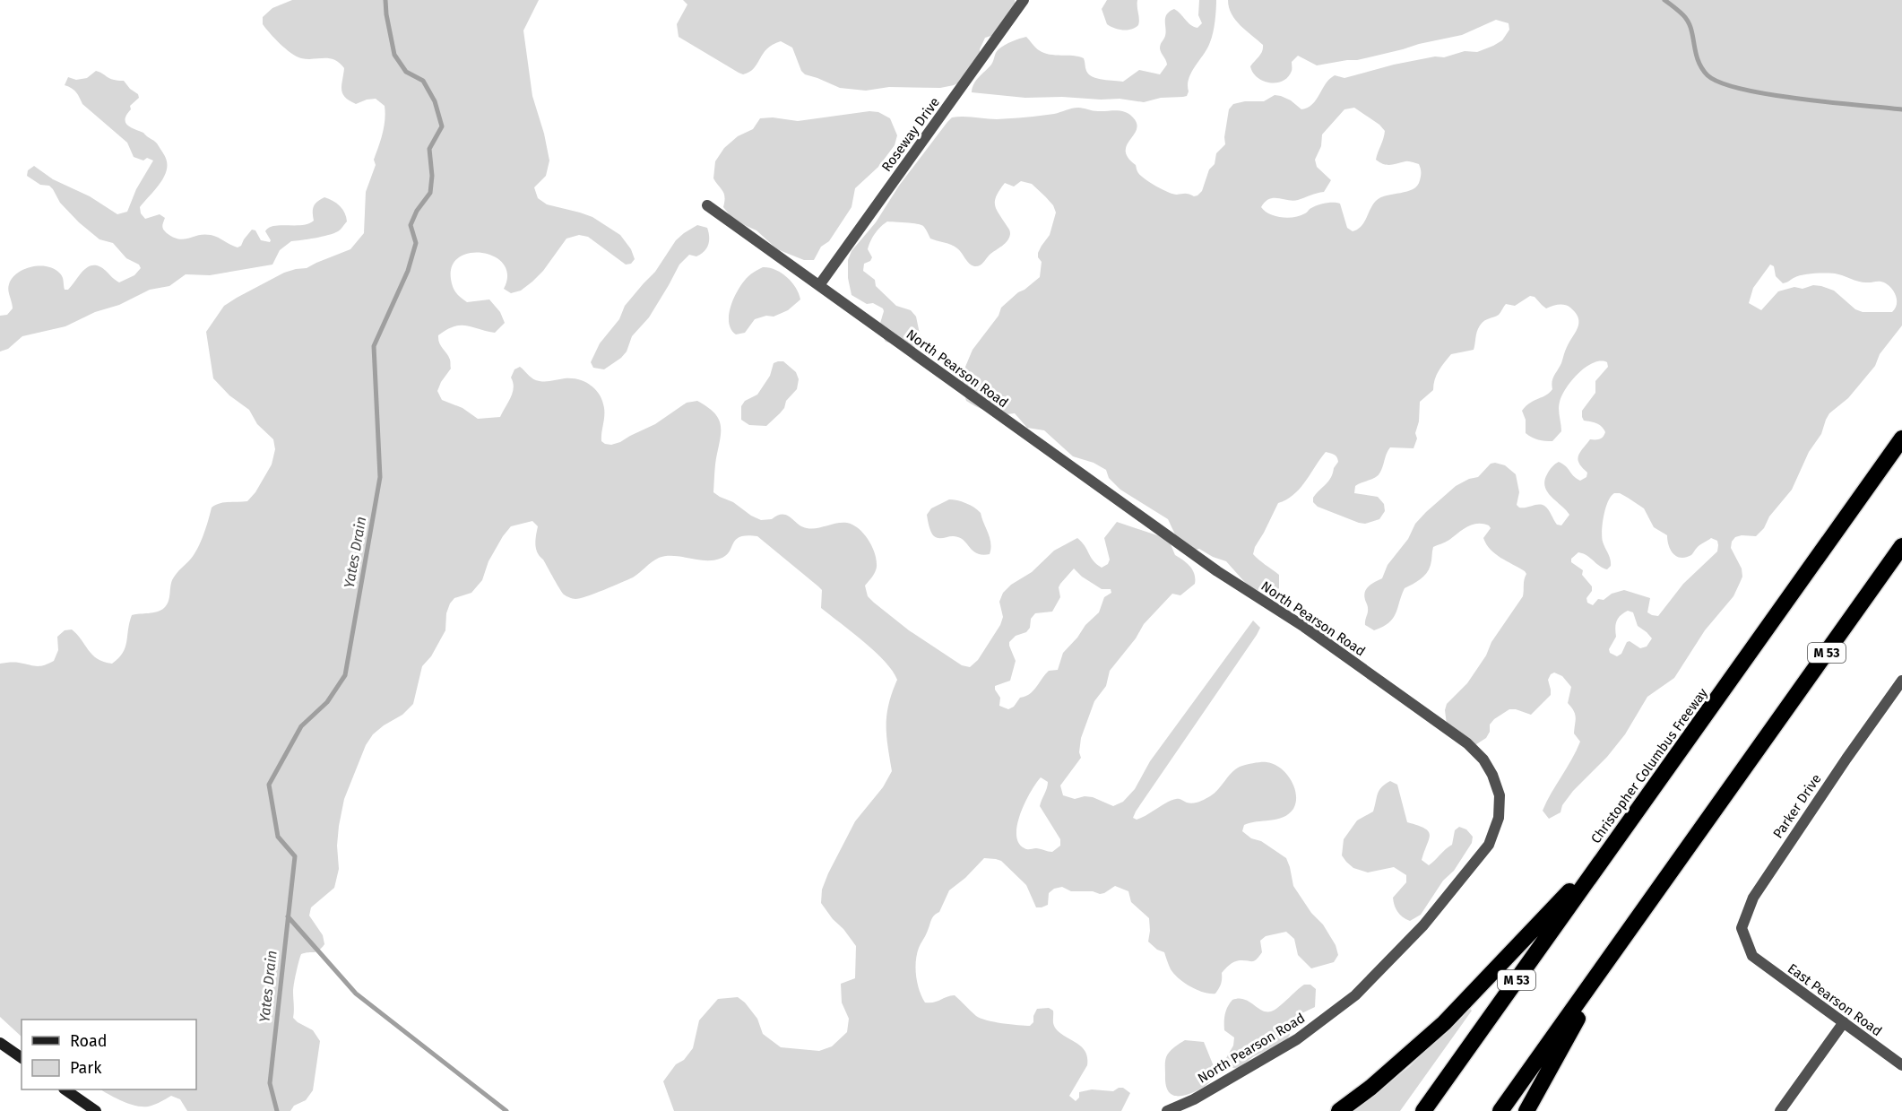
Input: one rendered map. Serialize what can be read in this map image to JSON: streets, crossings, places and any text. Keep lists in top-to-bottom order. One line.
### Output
{"streets":{"highway":["M 53","Christopher Columbus Freeway"],"street":["Roseway Drive","North Pearson Road","Parker Drive","East Pearson Road"]},"crossings":[["Roseway Drive","North Pearson Road"],["Parker Drive","East Pearson Road"]],"water":["Yates Drain"],"legend":["Road","Park"]}
